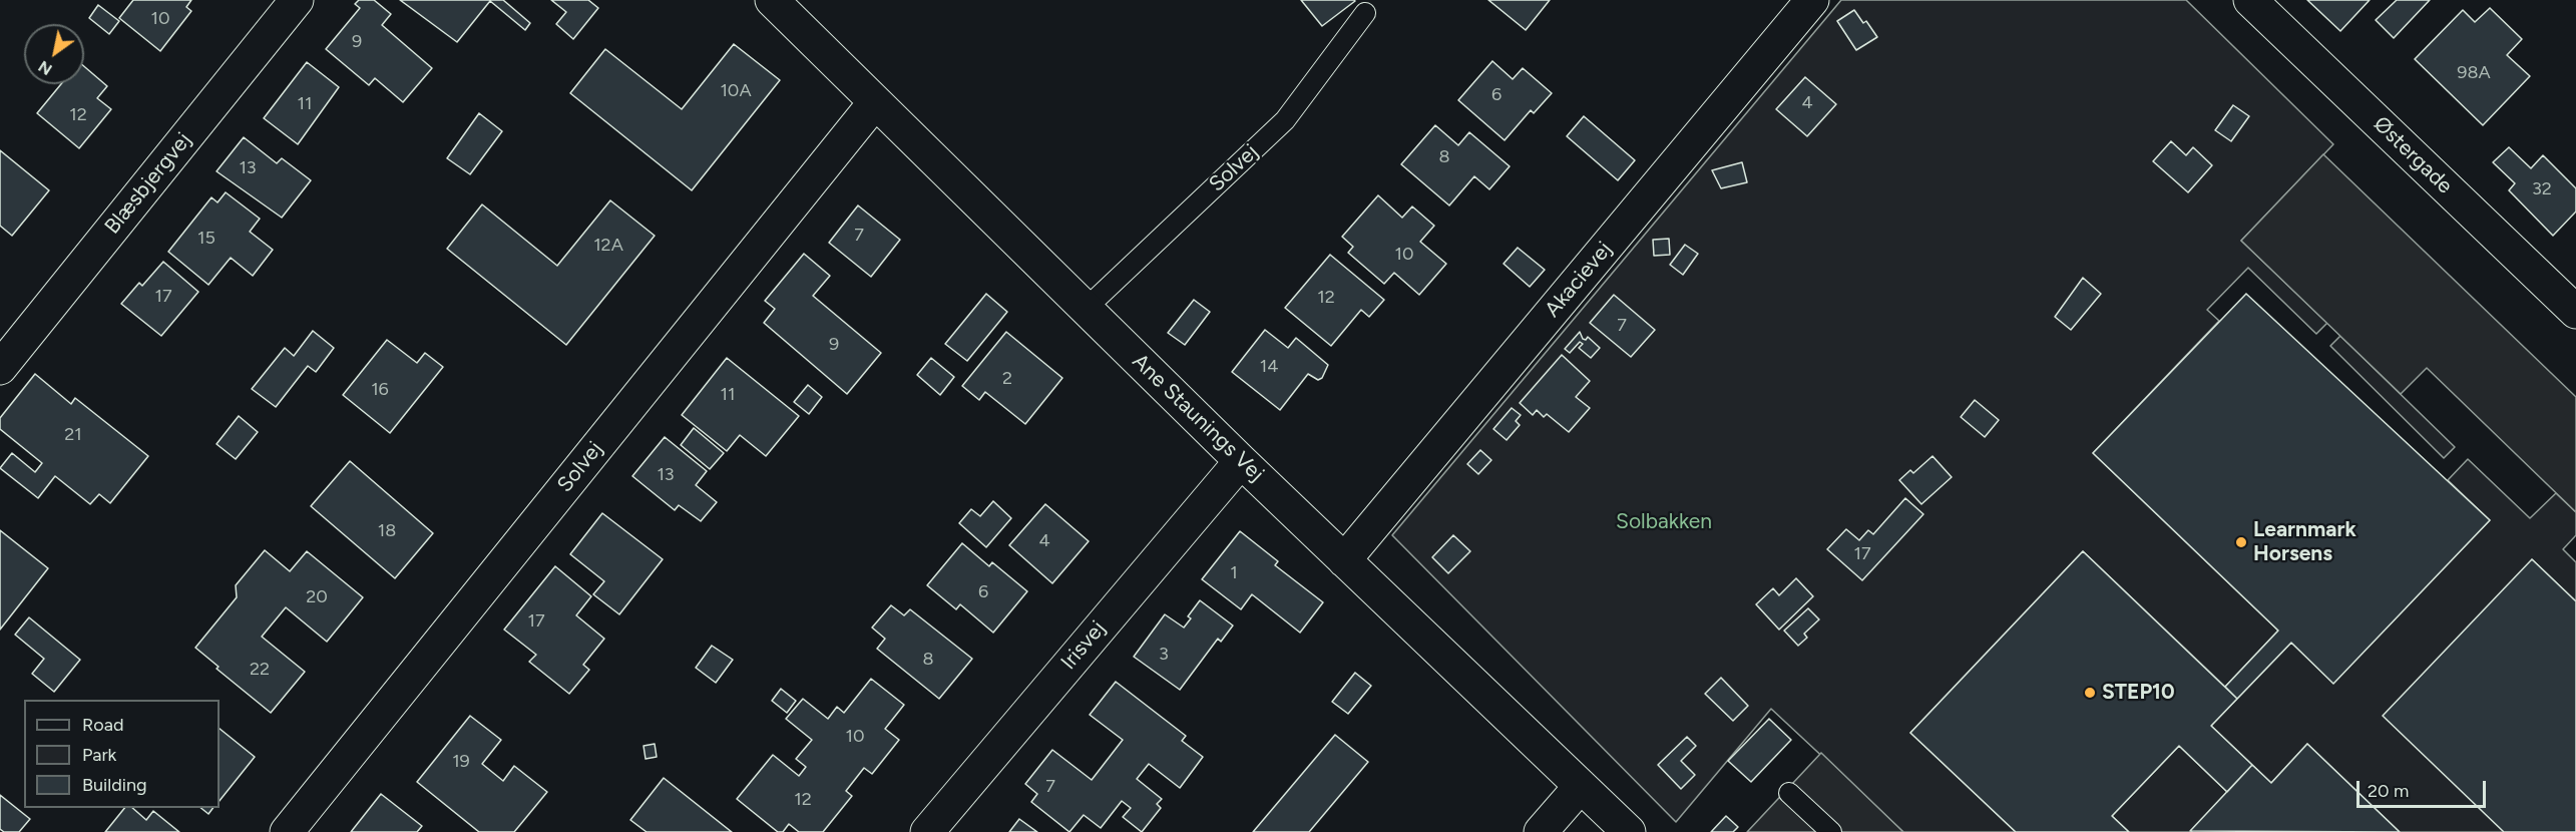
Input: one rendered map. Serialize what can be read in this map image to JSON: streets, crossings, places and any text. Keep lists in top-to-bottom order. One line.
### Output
{"streets":{"street":["Østergade","Solvej","Blæsbjergvej","Akacievej","Ane Staunings Vej","Irisvej"]},"crossings":[["Solvej","Ane Staunings Vej"],["Akacievej","Ane Staunings Vej"],["Ane Staunings Vej","Irisvej"]],"parks":["Solbakken"],"places":["Learnmark Horsens","STEP10"],"house_numbers":["10","9","98A","10A","6","4","11","12","8","13","32","7","15","12A","10","17","12","7","9","14","2","16","11","21","13","18","4","17","1","6","20","17","3","8","22","10","19","7","12"],"legend":["Road","Park","Building"],"scale_bar":"20 m","north":"bottom left"}
